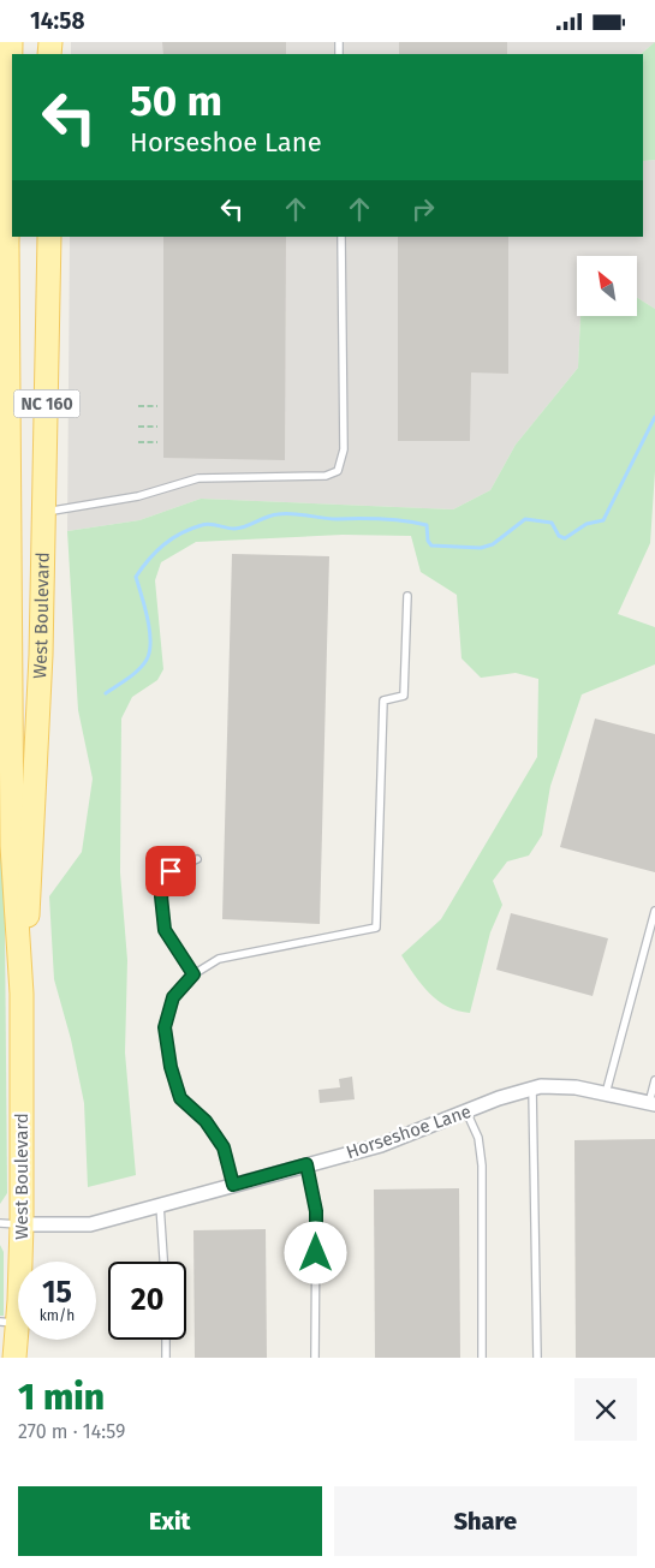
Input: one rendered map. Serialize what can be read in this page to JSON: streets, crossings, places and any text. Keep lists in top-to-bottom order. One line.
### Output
{"streets":{"main road":["NC 160","West Boulevard"],"street":["Horseshoe Lane"]},"crossings":[["West Boulevard","Horseshoe Lane"]],"north":"top left","page":{"status":"14:58","turn":["50 m","Horseshoe Lane"],"speed":"15 km/h","limit":"20","heading":["1 min","270 m · 14:59"],"buttons":["Exit","Share"]}}
